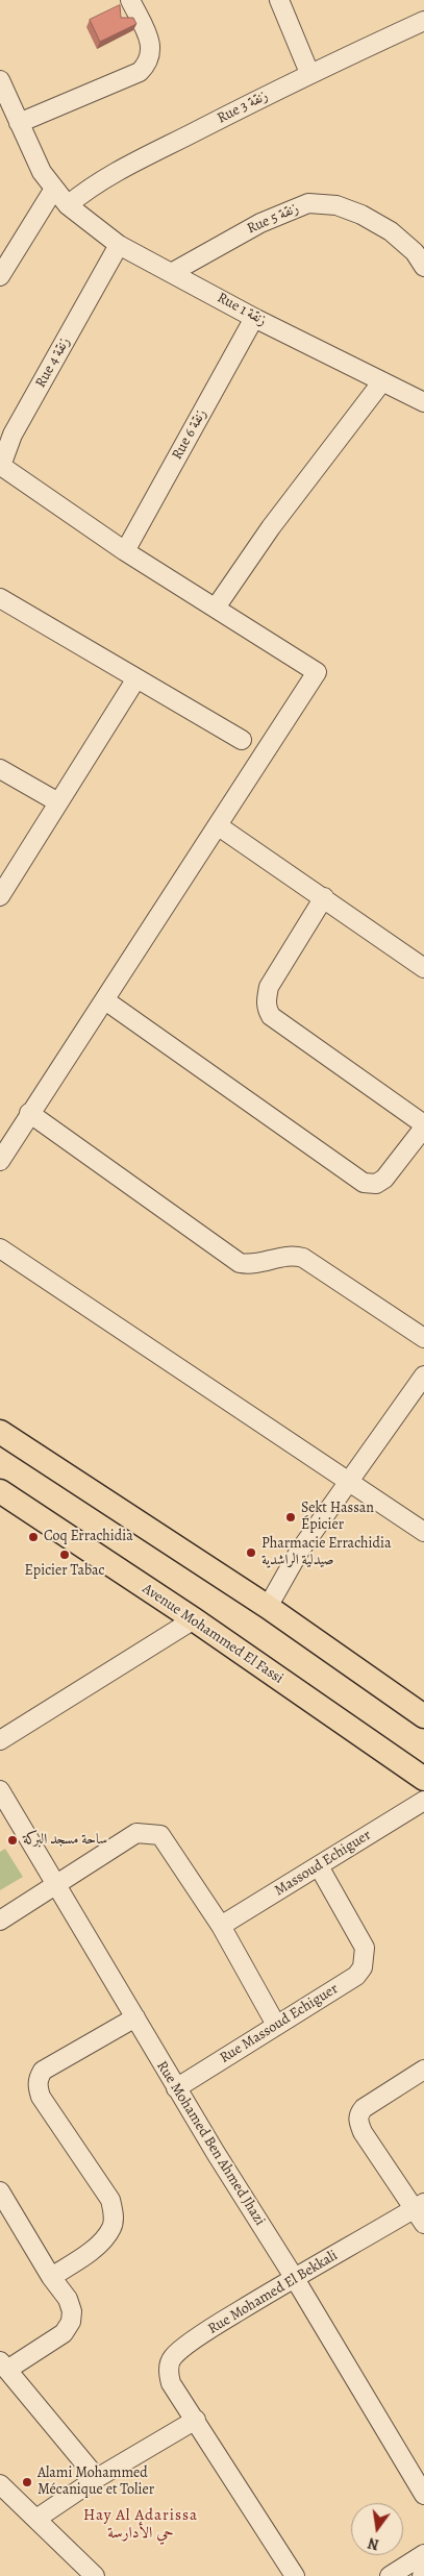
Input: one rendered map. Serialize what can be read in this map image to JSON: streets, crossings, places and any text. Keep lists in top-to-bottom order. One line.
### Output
{"streets":{"main road":["Avenue Mohammed El Fassi"],"street":["Rue 3 زنقة","Rue 5 زنقة","Rue 1 زنقة","Rue 4 زنقة","Rue 6 زنقة","Massoud Echiguer","Rue Massoud Echiguer","Rue Mohamed Ben Ahmed Jhazi","Rue Mohamed El Bekkali"]},"crossings":[["Rue 3 زنقة","Rue 1 زنقة"],["Rue 5 زنقة","Rue 1 زنقة"],["Rue 1 زنقة","Rue 4 زنقة"],["Rue 1 زنقة","Rue 6 زنقة"],["Massoud Echiguer","Rue Massoud Echiguer"],["Rue Massoud Echiguer","Rue Mohamed Ben Ahmed Jhazi"],["Rue Mohamed Ben Ahmed Jhazi","Rue Mohamed El Bekkali"]],"districts":["Hay Al Adarissa حي الأدارسة"],"places":["Sekt Hassan Épicier","Coq Errachidia","Pharmacie Errachidia صيدلية الراشدية","Epicier Tabac","ساحة مسجد البركة","Alami Mohammed Mécanique et Tolier"],"north":"bottom"}
